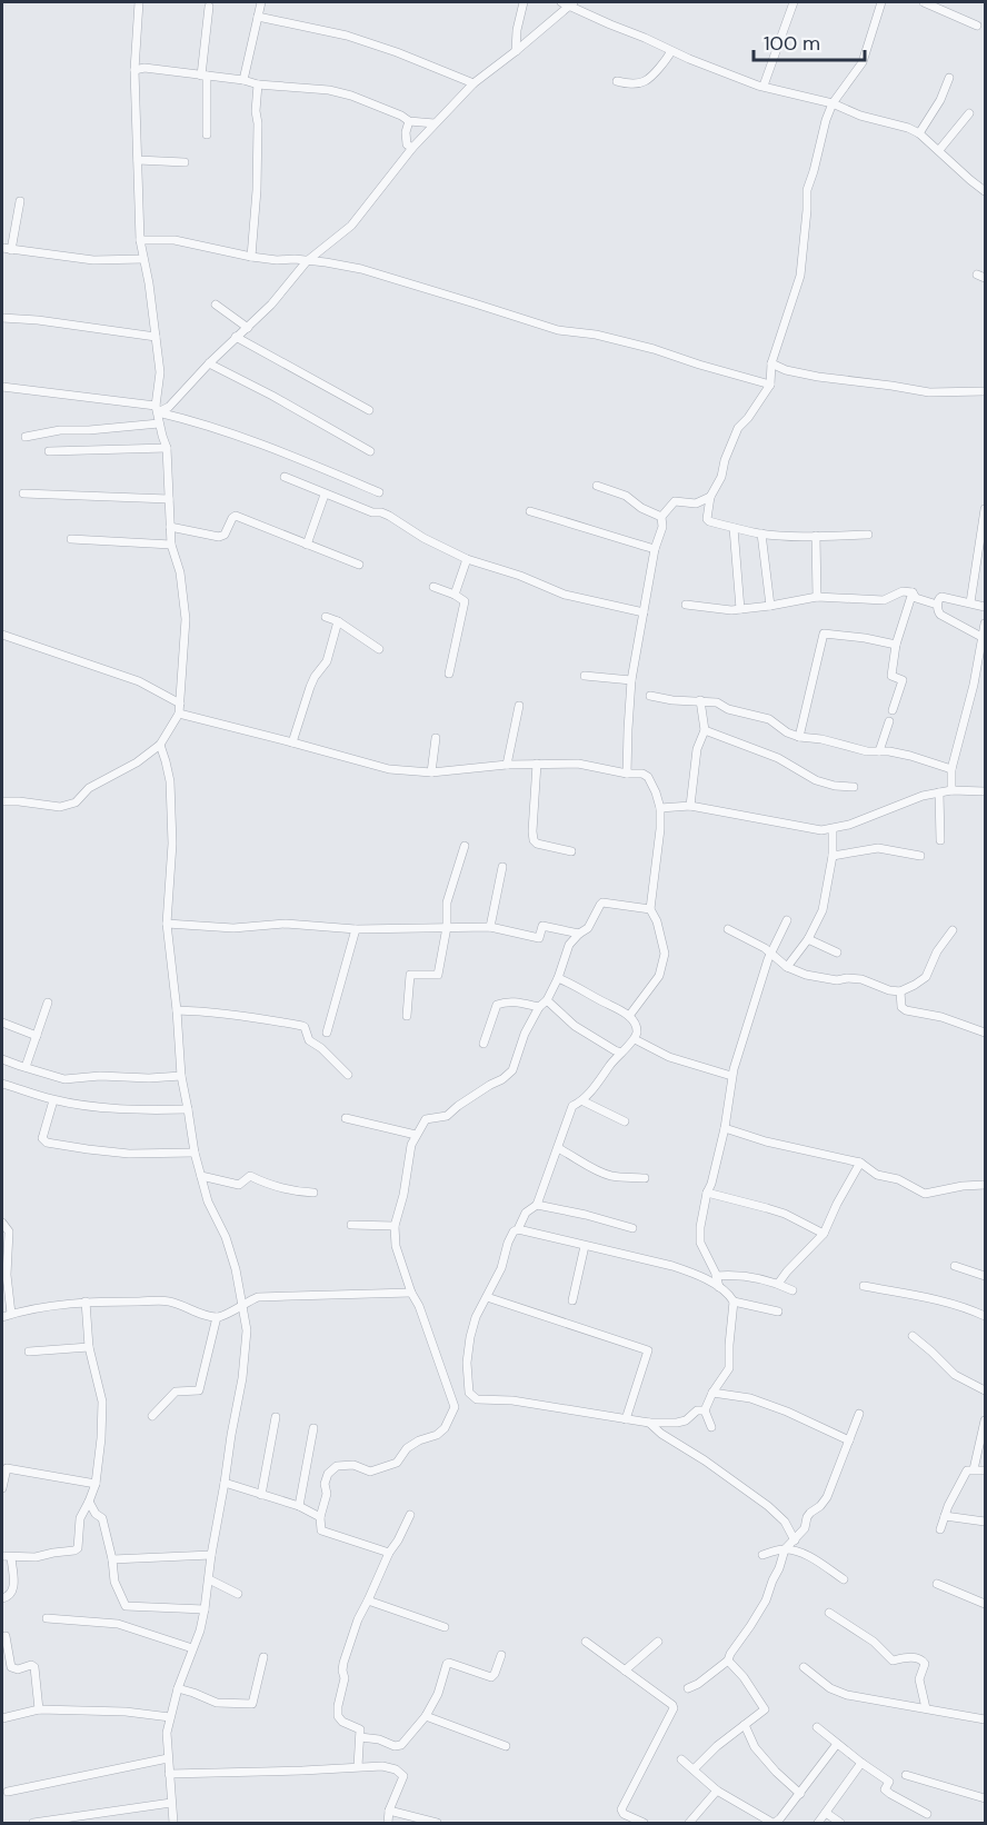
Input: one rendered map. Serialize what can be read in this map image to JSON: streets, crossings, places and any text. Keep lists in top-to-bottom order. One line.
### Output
{"scale_bar":"100 m"}
